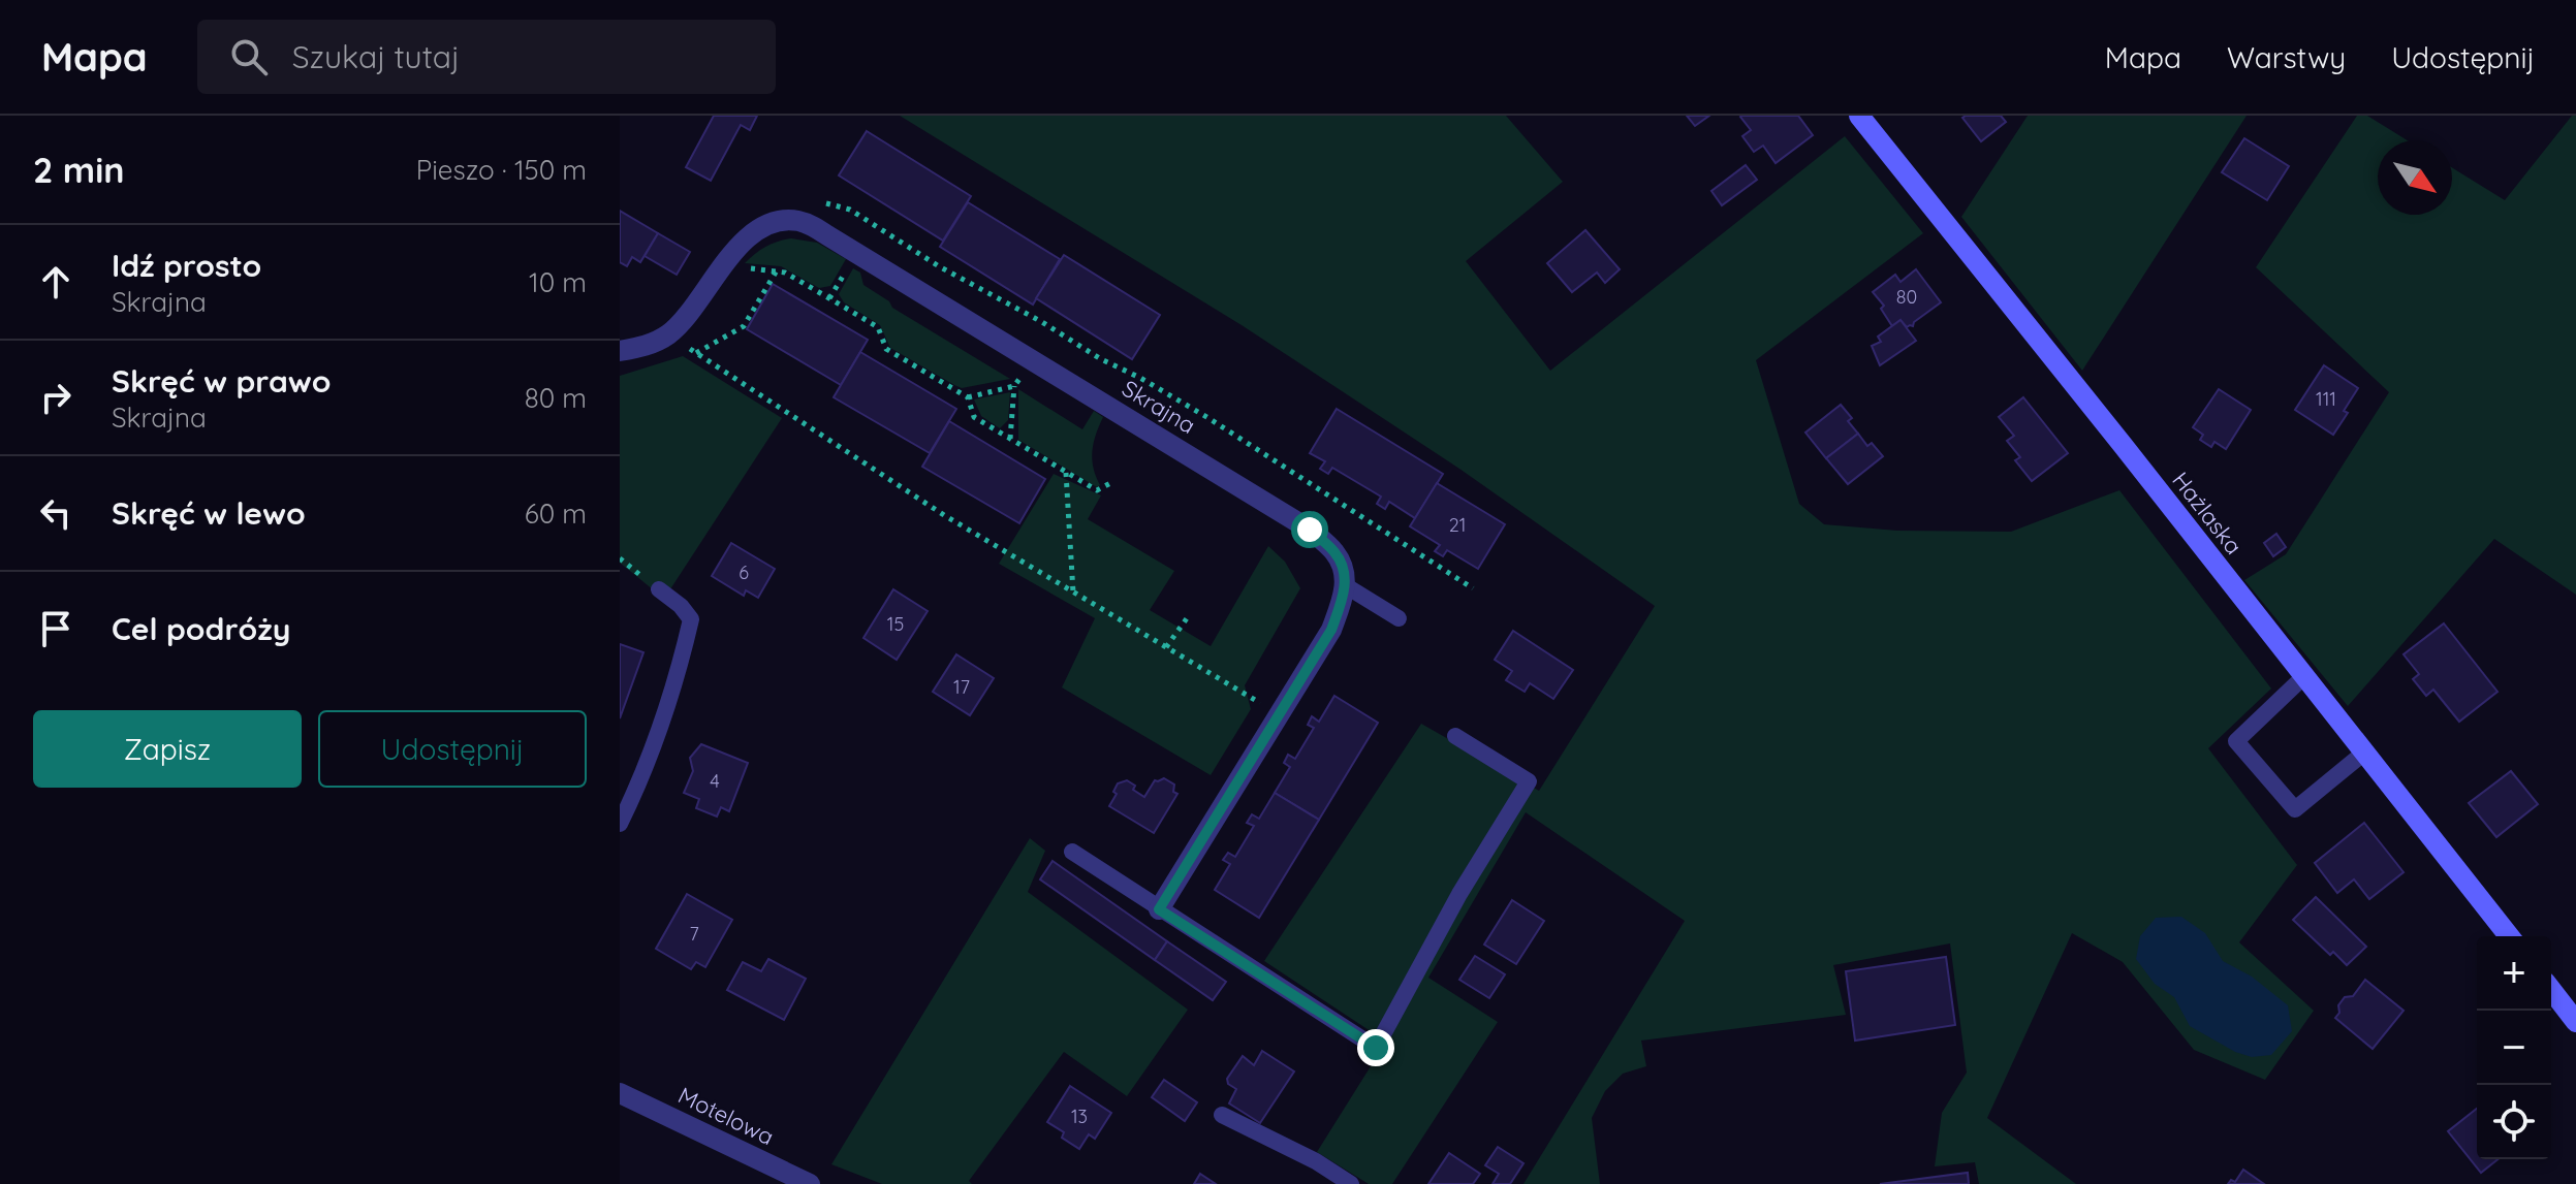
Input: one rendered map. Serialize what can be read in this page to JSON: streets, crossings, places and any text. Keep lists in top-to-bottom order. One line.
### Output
{"streets":{"street":["Skrajna","Hażlaska","Motelowa"]},"house_numbers":["80","111","21","6","15","17","4","7","13"],"north":"bottom right","page":{"header":"Mapa","search":"Szukaj tutaj","nav":["Mapa","Warstwy","Udostępnij"],"heading":["2 min","Pieszo · 150 m"],"list":[["Idź prosto","Skrajna","10 m"],["Skręć w prawo","Skrajna","80 m"],["Skręć w lewo","60 m"],"Cel podróży"],"buttons":["Zapisz","Udostępnij"],"map_buttons":["+","−"]}}
